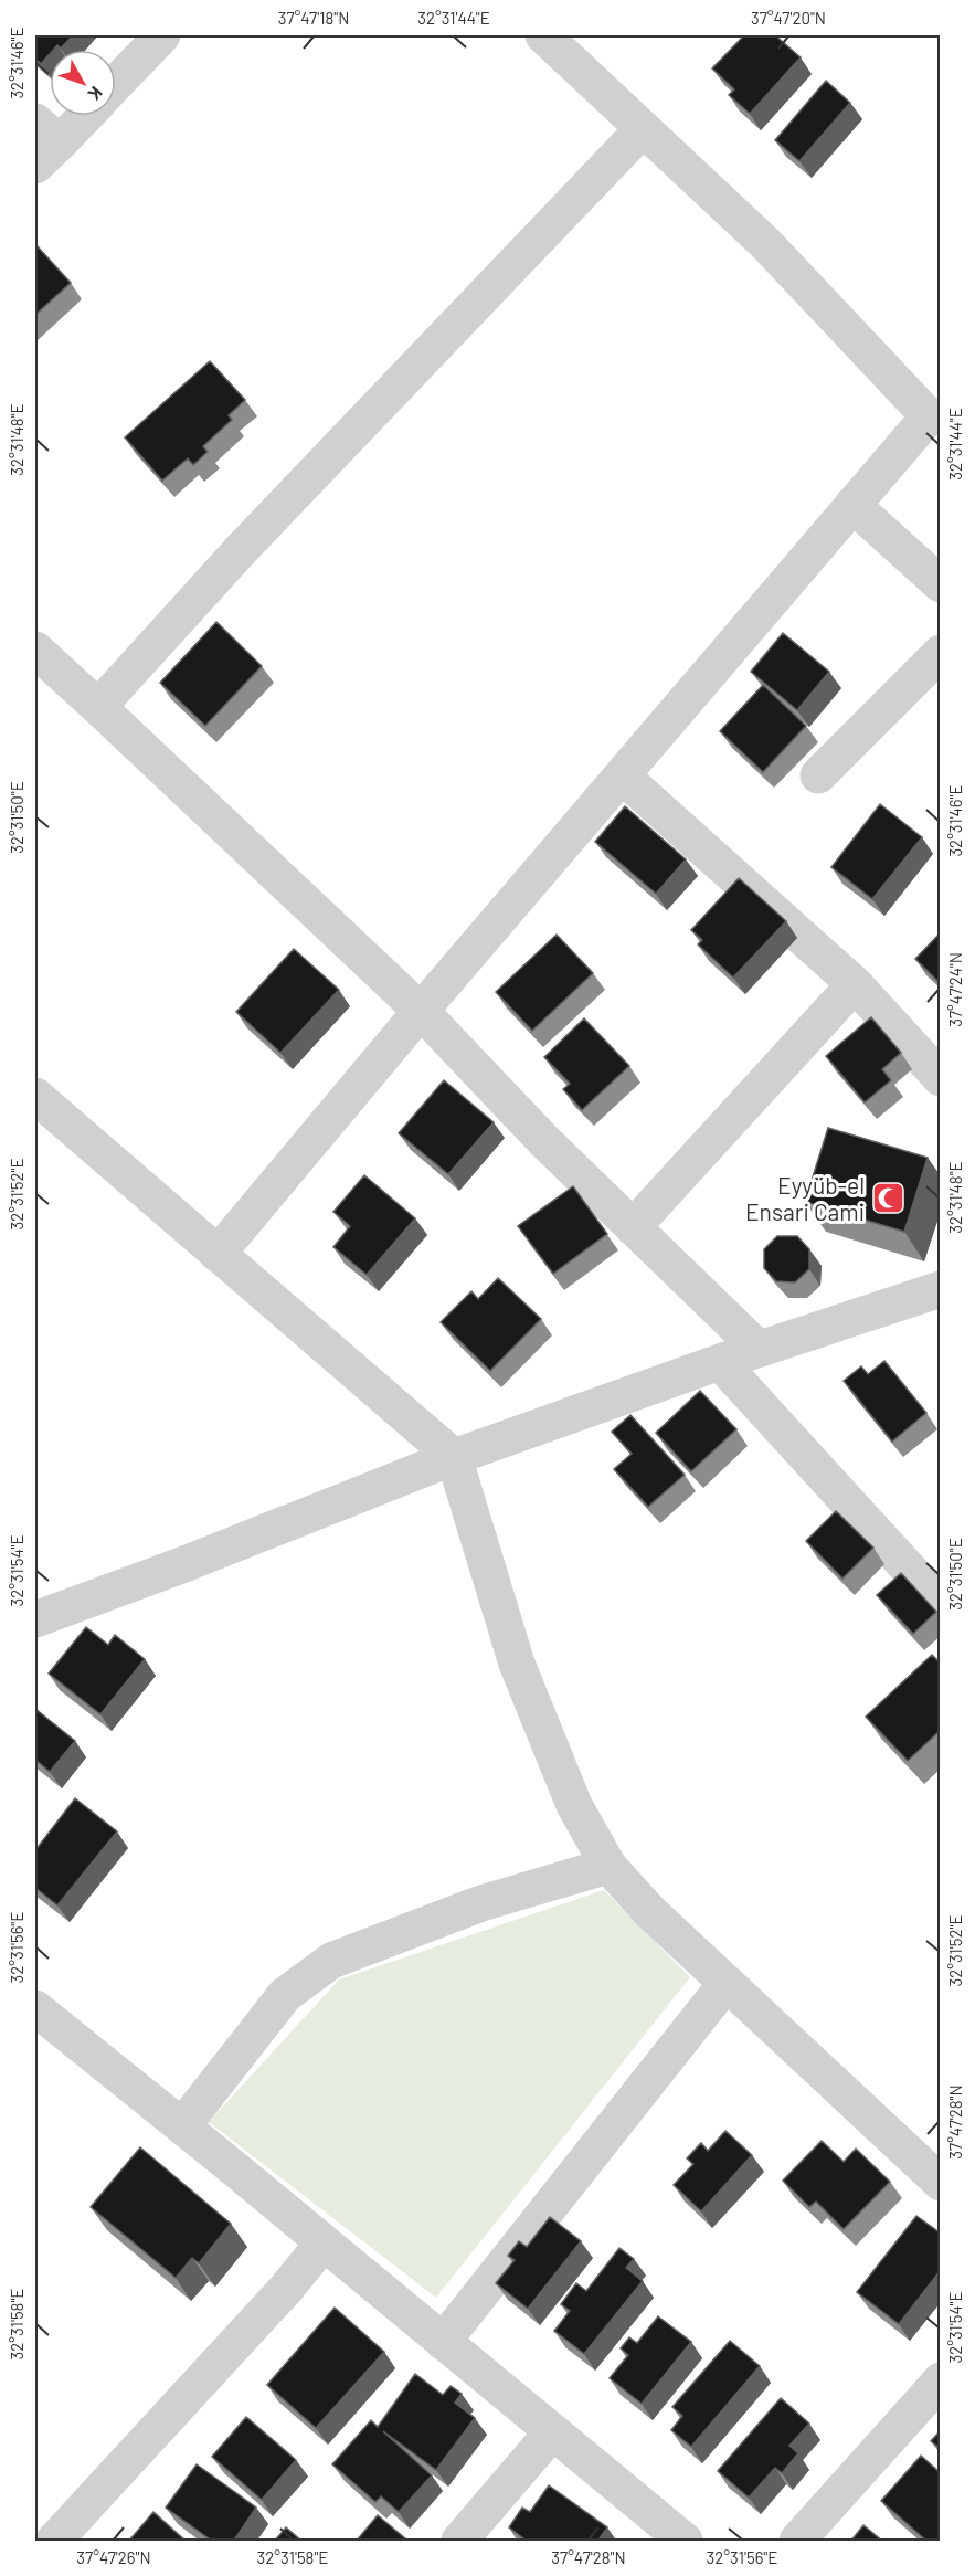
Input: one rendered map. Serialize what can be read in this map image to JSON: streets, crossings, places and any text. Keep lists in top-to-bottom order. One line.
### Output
{"places":{"mosque":["Eyyüb-el Ensari Cami"]},"north":"bottom right","coordinates":["37°47'18\"N","32°31'44\"E","37°47'20\"N","32°31'46\"E","32°31'48\"E","32°31'50\"E","37°47'24\"N","32°31'52\"E","32°31'54\"E","32°31'56\"E","37°47'28\"N","32°31'58\"E","37°47'26\"N"]}
